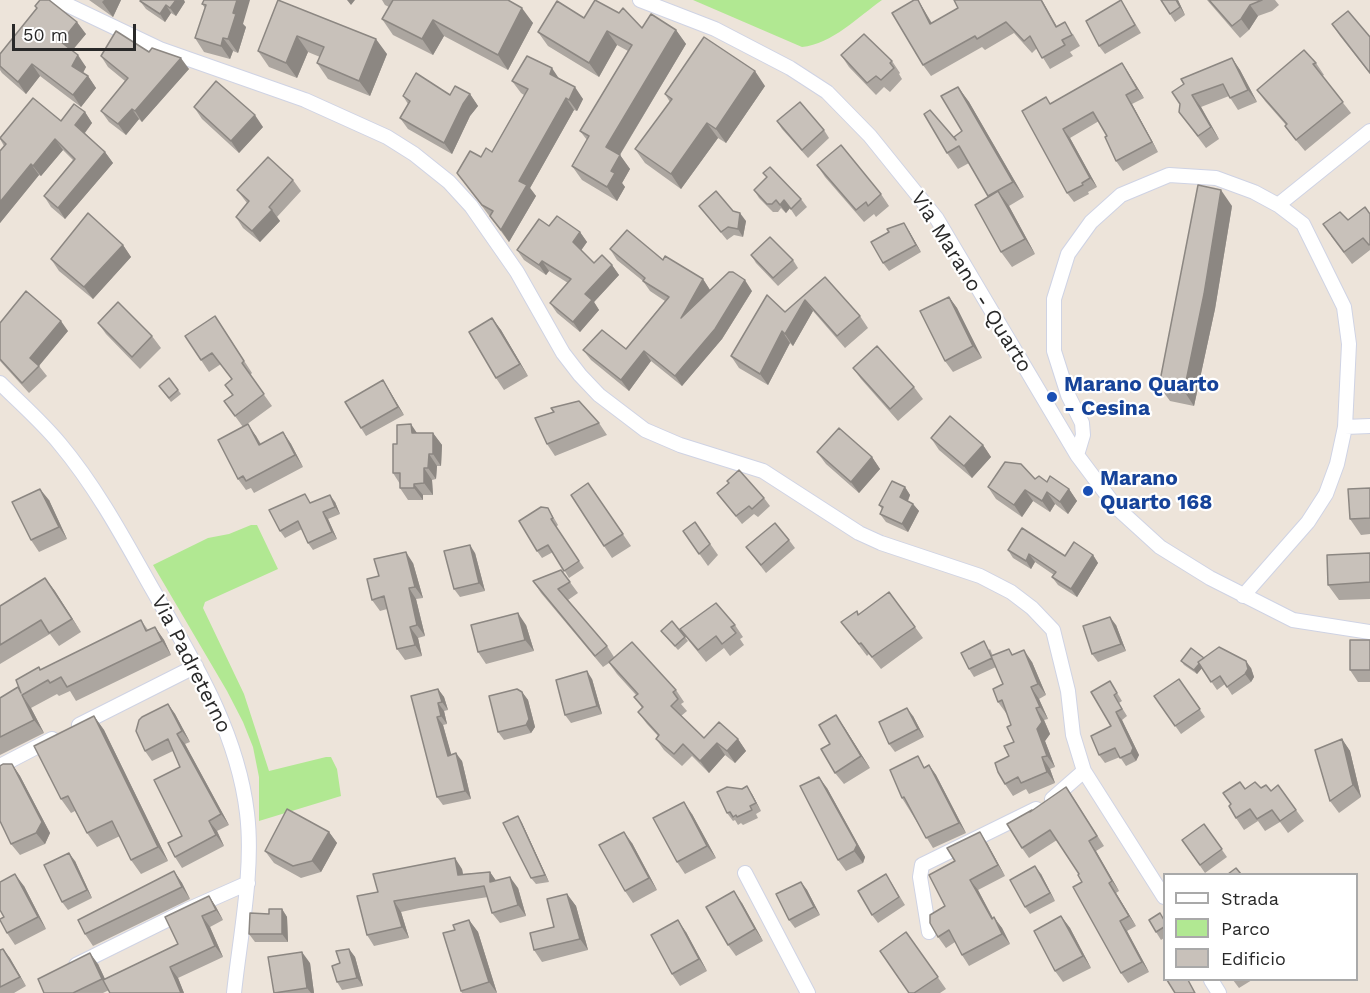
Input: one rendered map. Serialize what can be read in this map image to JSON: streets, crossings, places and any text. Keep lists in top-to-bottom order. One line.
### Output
{"streets":{"street":["Via Marano - Quarto","Via Padreterno"]},"places":["Marano Quarto - Cesina","Marano Quarto 168"],"legend":["Strada","Parco","Edificio"],"scale_bar":"50 m"}
